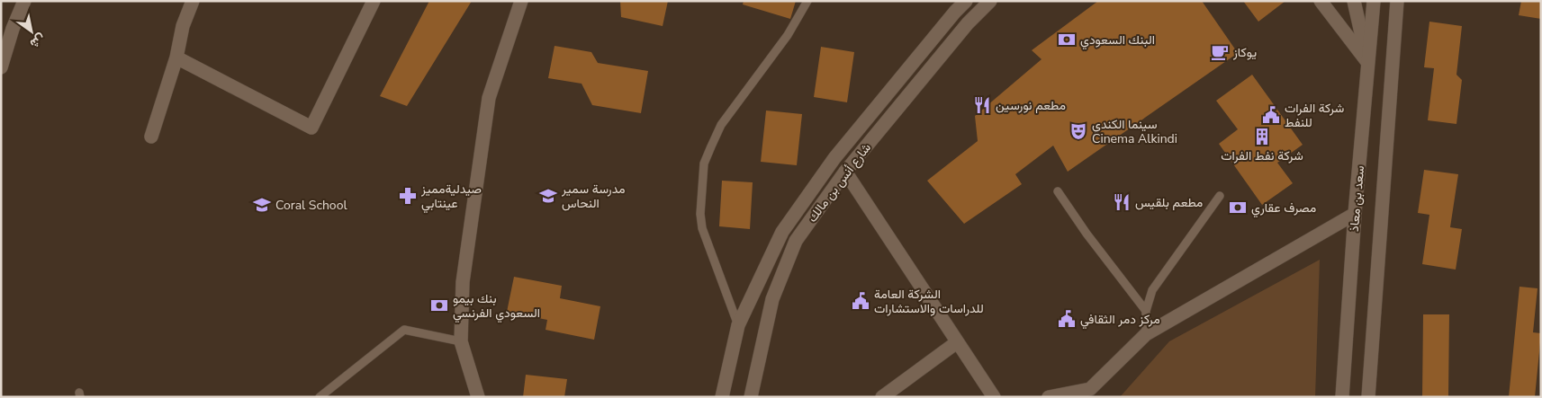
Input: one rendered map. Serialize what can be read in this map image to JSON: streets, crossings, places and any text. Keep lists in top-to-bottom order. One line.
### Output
{"streets":{"street":["شارع أنس بن مالك","سعد بن معاذ"]},"places":{"bank":["البنك السعودي","مصرف عقاري","بنك بيمو السعودي الفرنسي"],"cafe":["يوكاز"],"restaurant":["مطعم نورسين","مطعم بلقيس"],"public building":["شركة الفرات للنفط","الشركة العامة للدراسات والاستشارات","مركز دمر الثقافي"],"theatre":["سينما الكندي Cinema Alkindi"],"building":["شركة نفط الفرات"],"pharmacy":["صيدليةمميز عينتابي"],"school or university":["مدرسة سمير النحاس","Coral School"]},"north":"bottom right"}
